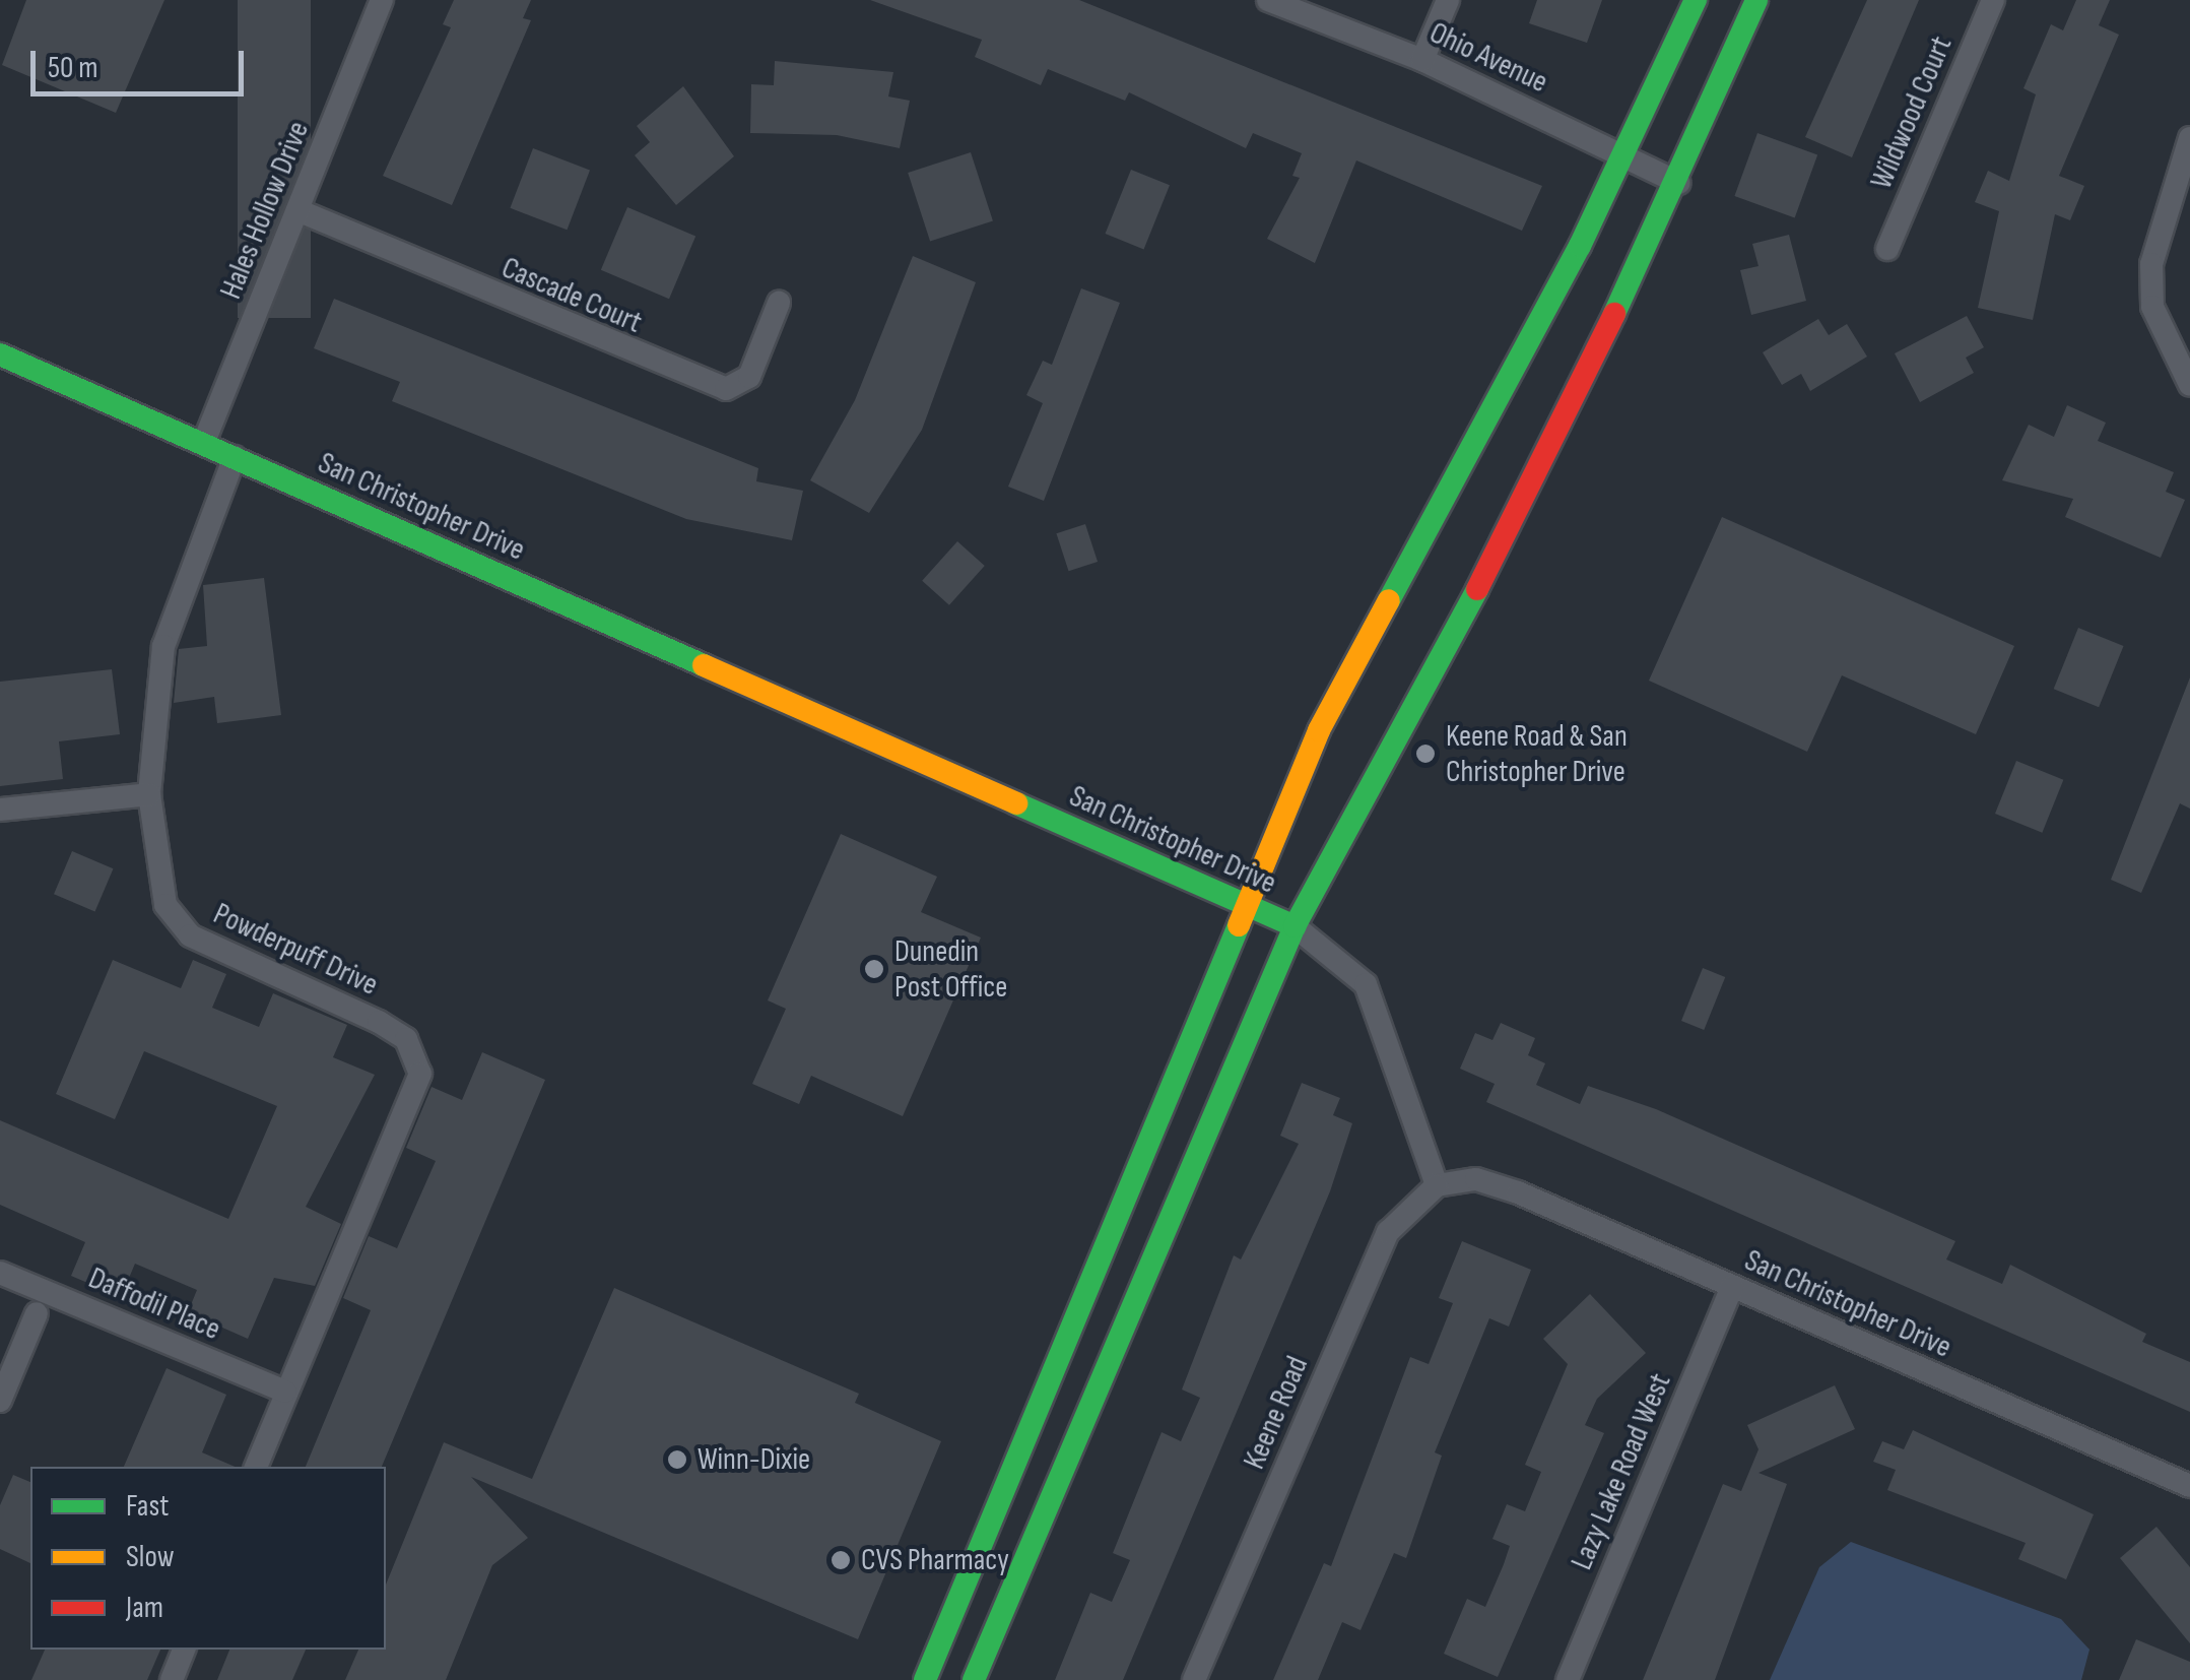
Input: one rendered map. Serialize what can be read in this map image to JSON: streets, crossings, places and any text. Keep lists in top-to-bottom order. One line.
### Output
{"streets":{"main road":["San Christopher Drive"],"street":["Ohio Avenue","Wildwood Court","Hales Hollow Drive","Cascade Court","Powderpuff Drive","Daffodil Place","Keene Road","Lazy Lake Road West"]},"crossings":[["Hales Hollow Drive","Cascade Court"],["Hales Hollow Drive","San Christopher Drive"],["San Christopher Drive","Powderpuff Drive"],["San Christopher Drive","Keene Road"],["San Christopher Drive","Lazy Lake Road West"],["Powderpuff Drive","Daffodil Place"]],"places":["Keene Road & San Christopher Drive","Dunedin Post Office","Winn-Dixie","CVS Pharmacy"],"legend":["Fast","Slow","Jam"],"scale_bar":"50 m"}
